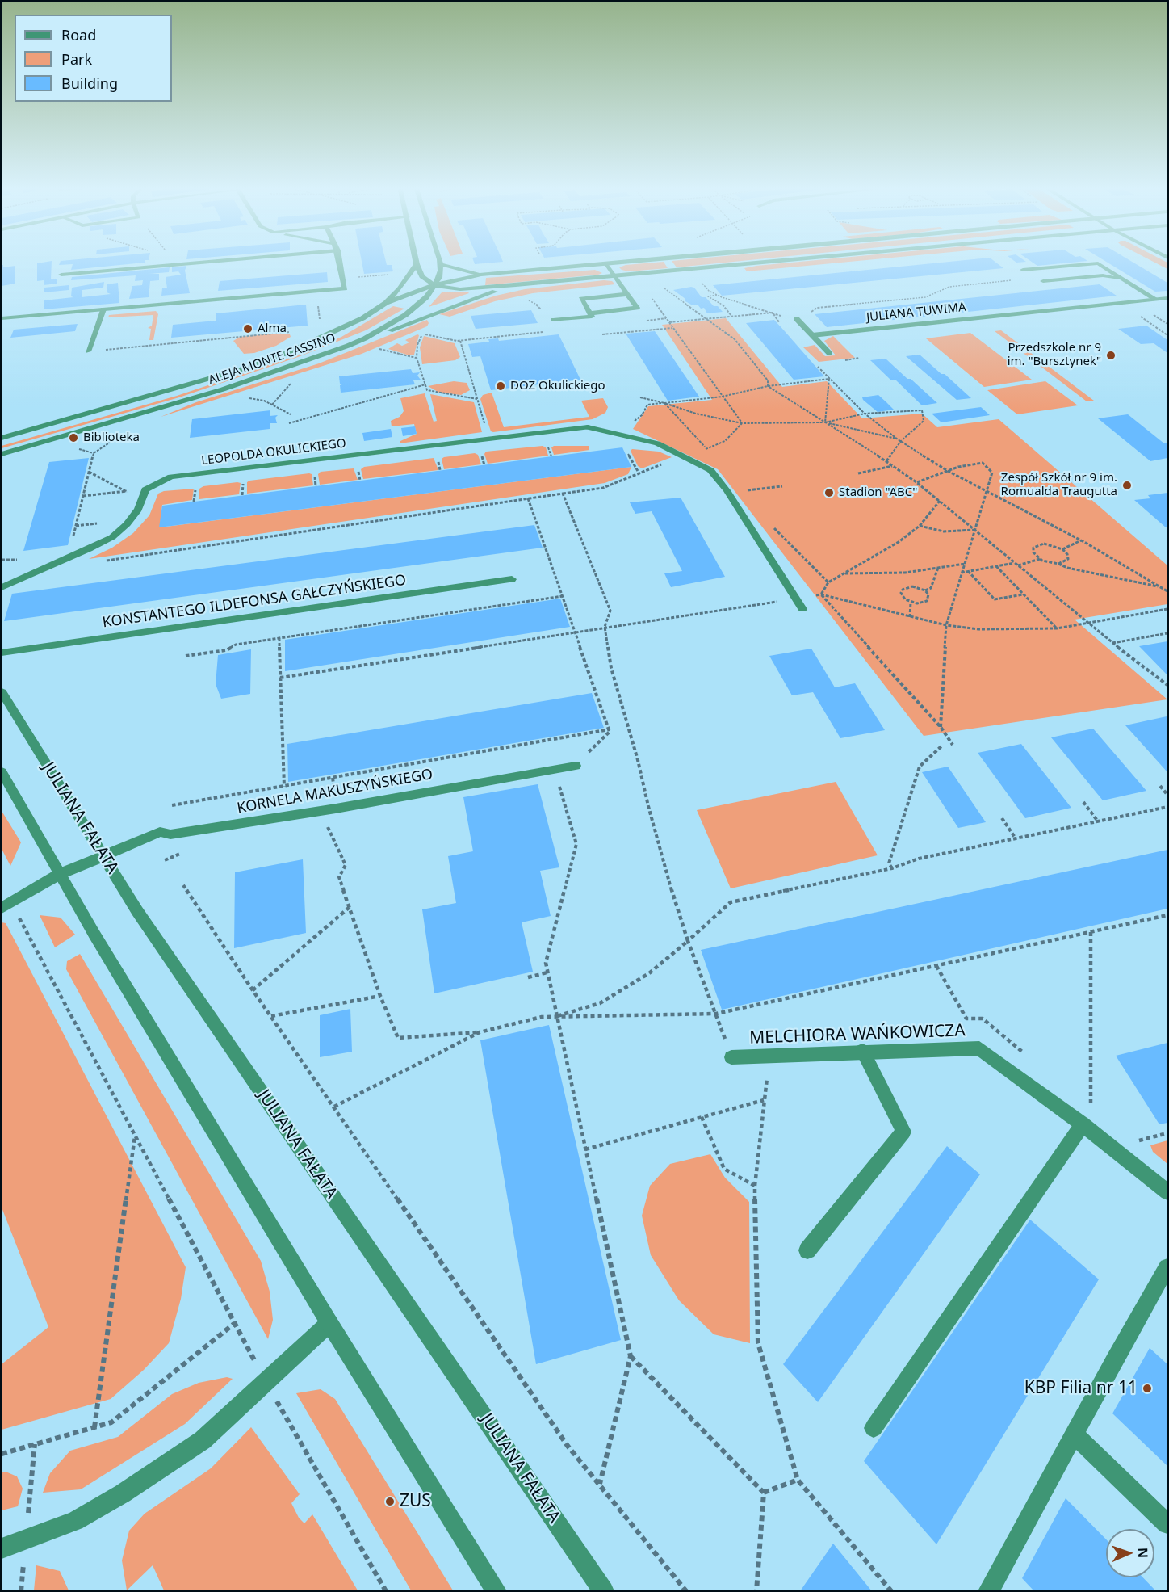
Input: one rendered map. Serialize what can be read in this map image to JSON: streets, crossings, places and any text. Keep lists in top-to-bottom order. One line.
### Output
{"streets":{"street":["JULIANA TUWIMA","ALEJA MONTE CASSINO","LEOPOLDA OKULICKIEGO","KONSTANTEGO ILDEFONSA GAŁCZYŃSKIEGO","KORNELA MAKUSZYŃSKIEGO","JULIANA FAŁATA","MELCHIORA WAŃKOWICZA"]},"crossings":[["KORNELA MAKUSZYŃSKIEGO","JULIANA FAŁATA"]],"places":["Alma","Przedszkole nr 9 im. \"Bursztynek\"","DOZ Okulickiego","Biblioteka","Zespół Szkół nr 9 im. Romualda Traugutta","Stadion \"ABC\"","KBP Filia nr 11","ZUS"],"legend":["Road","Park","Building"],"north":"right"}
